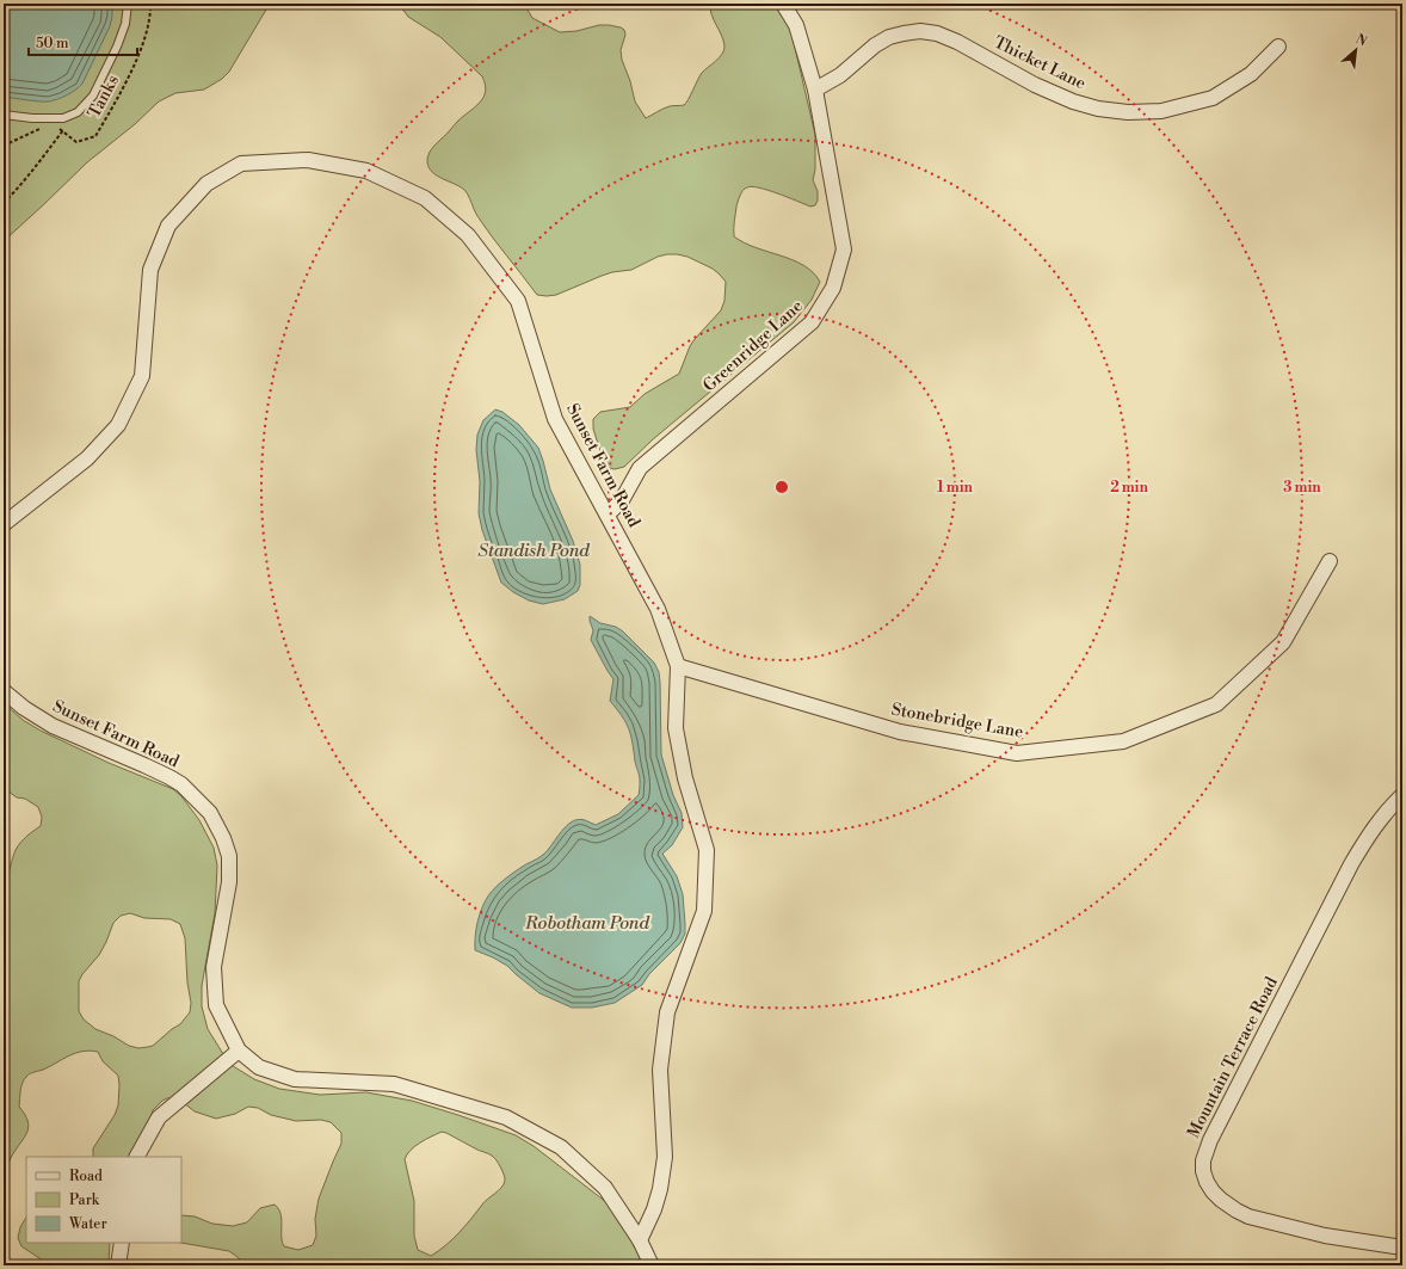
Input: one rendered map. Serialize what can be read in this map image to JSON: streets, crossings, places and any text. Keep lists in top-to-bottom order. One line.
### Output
{"streets":{"street":["Thicket Lane","Greenridge Lane","Sunset Farm Road","Stonebridge Lane","Mountain Terrace Road"],"path":["Tanks"]},"crossings":[["Thicket Lane","Greenridge Lane"],["Greenridge Lane","Sunset Farm Road"],["Sunset Farm Road","Stonebridge Lane"]],"water":["Standish Pond","Robotham Pond"],"legend":["Road","Park","Water"],"scale_bar":"50 m","north":"top right","rings":["1 min","2 min","3 min"]}
